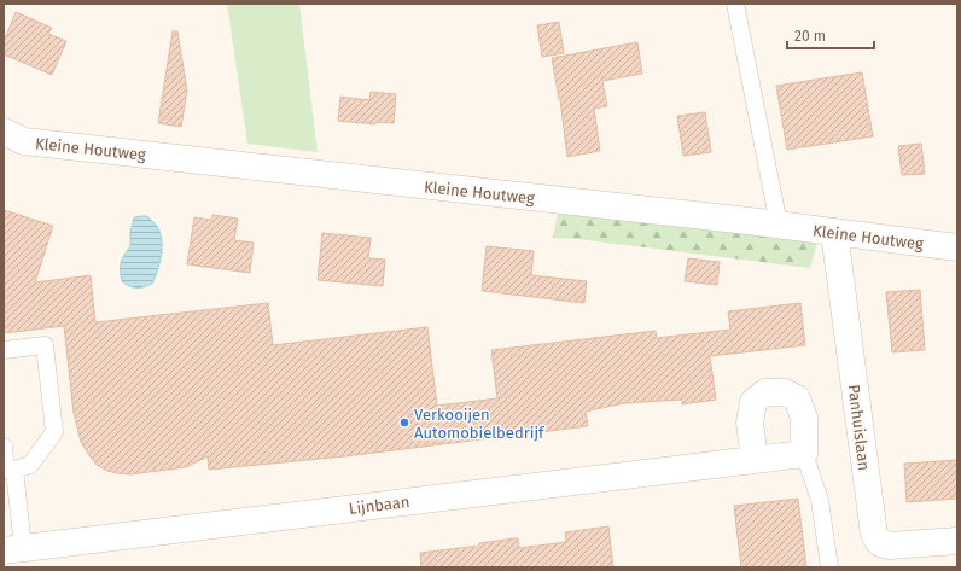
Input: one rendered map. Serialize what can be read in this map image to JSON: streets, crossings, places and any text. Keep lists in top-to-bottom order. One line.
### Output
{"streets":{"street":["Kleine Houtweg","Panhuislaan","Lijnbaan"]},"crossings":[["Kleine Houtweg","Panhuislaan"]],"places":["Verkooijen Automobielbedrijf"],"scale_bar":"20 m"}
